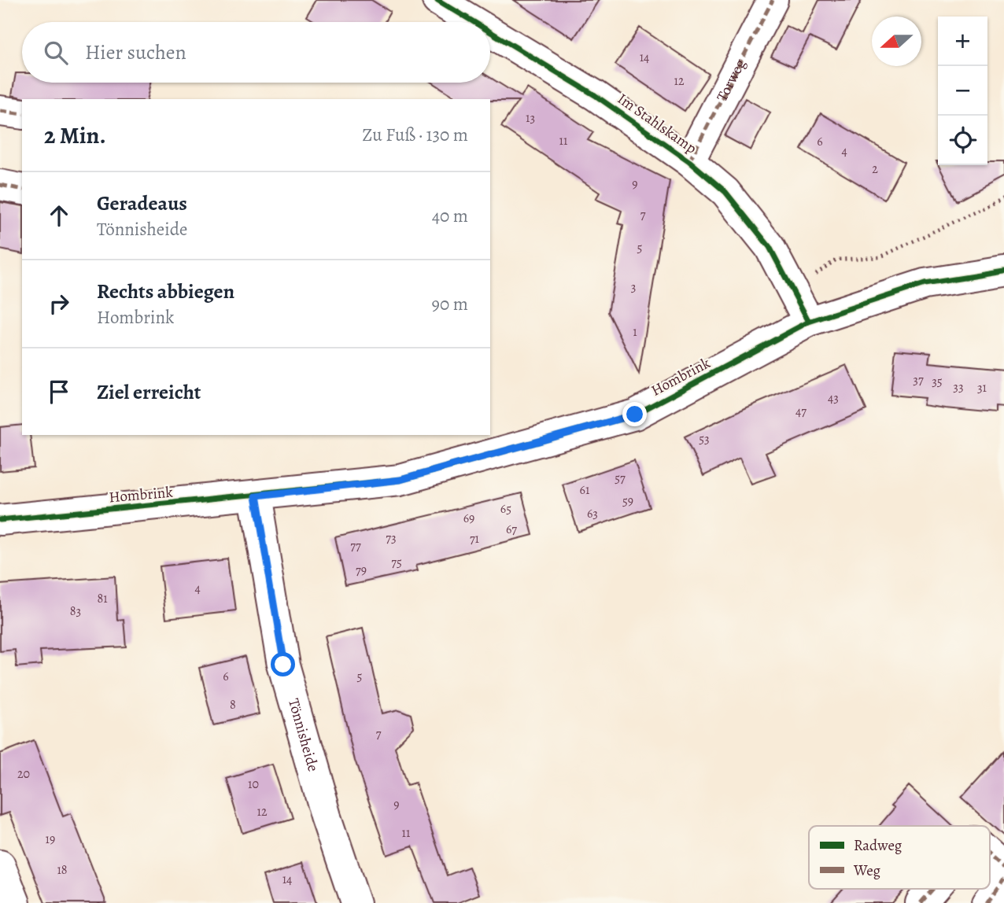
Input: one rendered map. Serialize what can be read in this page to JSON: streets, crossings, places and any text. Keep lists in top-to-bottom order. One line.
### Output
{"streets":{"street":["Torweg","Im Stahlskamp","Hombrink","Tönnisheide"]},"crossings":[["Torweg","Im Stahlskamp"],["Im Stahlskamp","Hombrink"],["Hombrink","Tönnisheide"]],"house_numbers":["14","12","13","11","6","4","2","9","7","5","3","1","37","35","33","31","43","47","53","57","61","59","65","63","69","67","73","71","77","75","79","4","81","83","6","5","8","7","20","10","9","12","11","19","18","14"],"legend":["Radweg","Weg"],"north":"left","page":{"map_buttons":["+","−"],"search":"Hier suchen","heading":["2 Min.","Zu Fuß · 130 m"],"list":[["Geradeaus","Tönnisheide","40 m"],["Rechts abbiegen","Hombrink","90 m"],"Ziel erreicht"]}}
